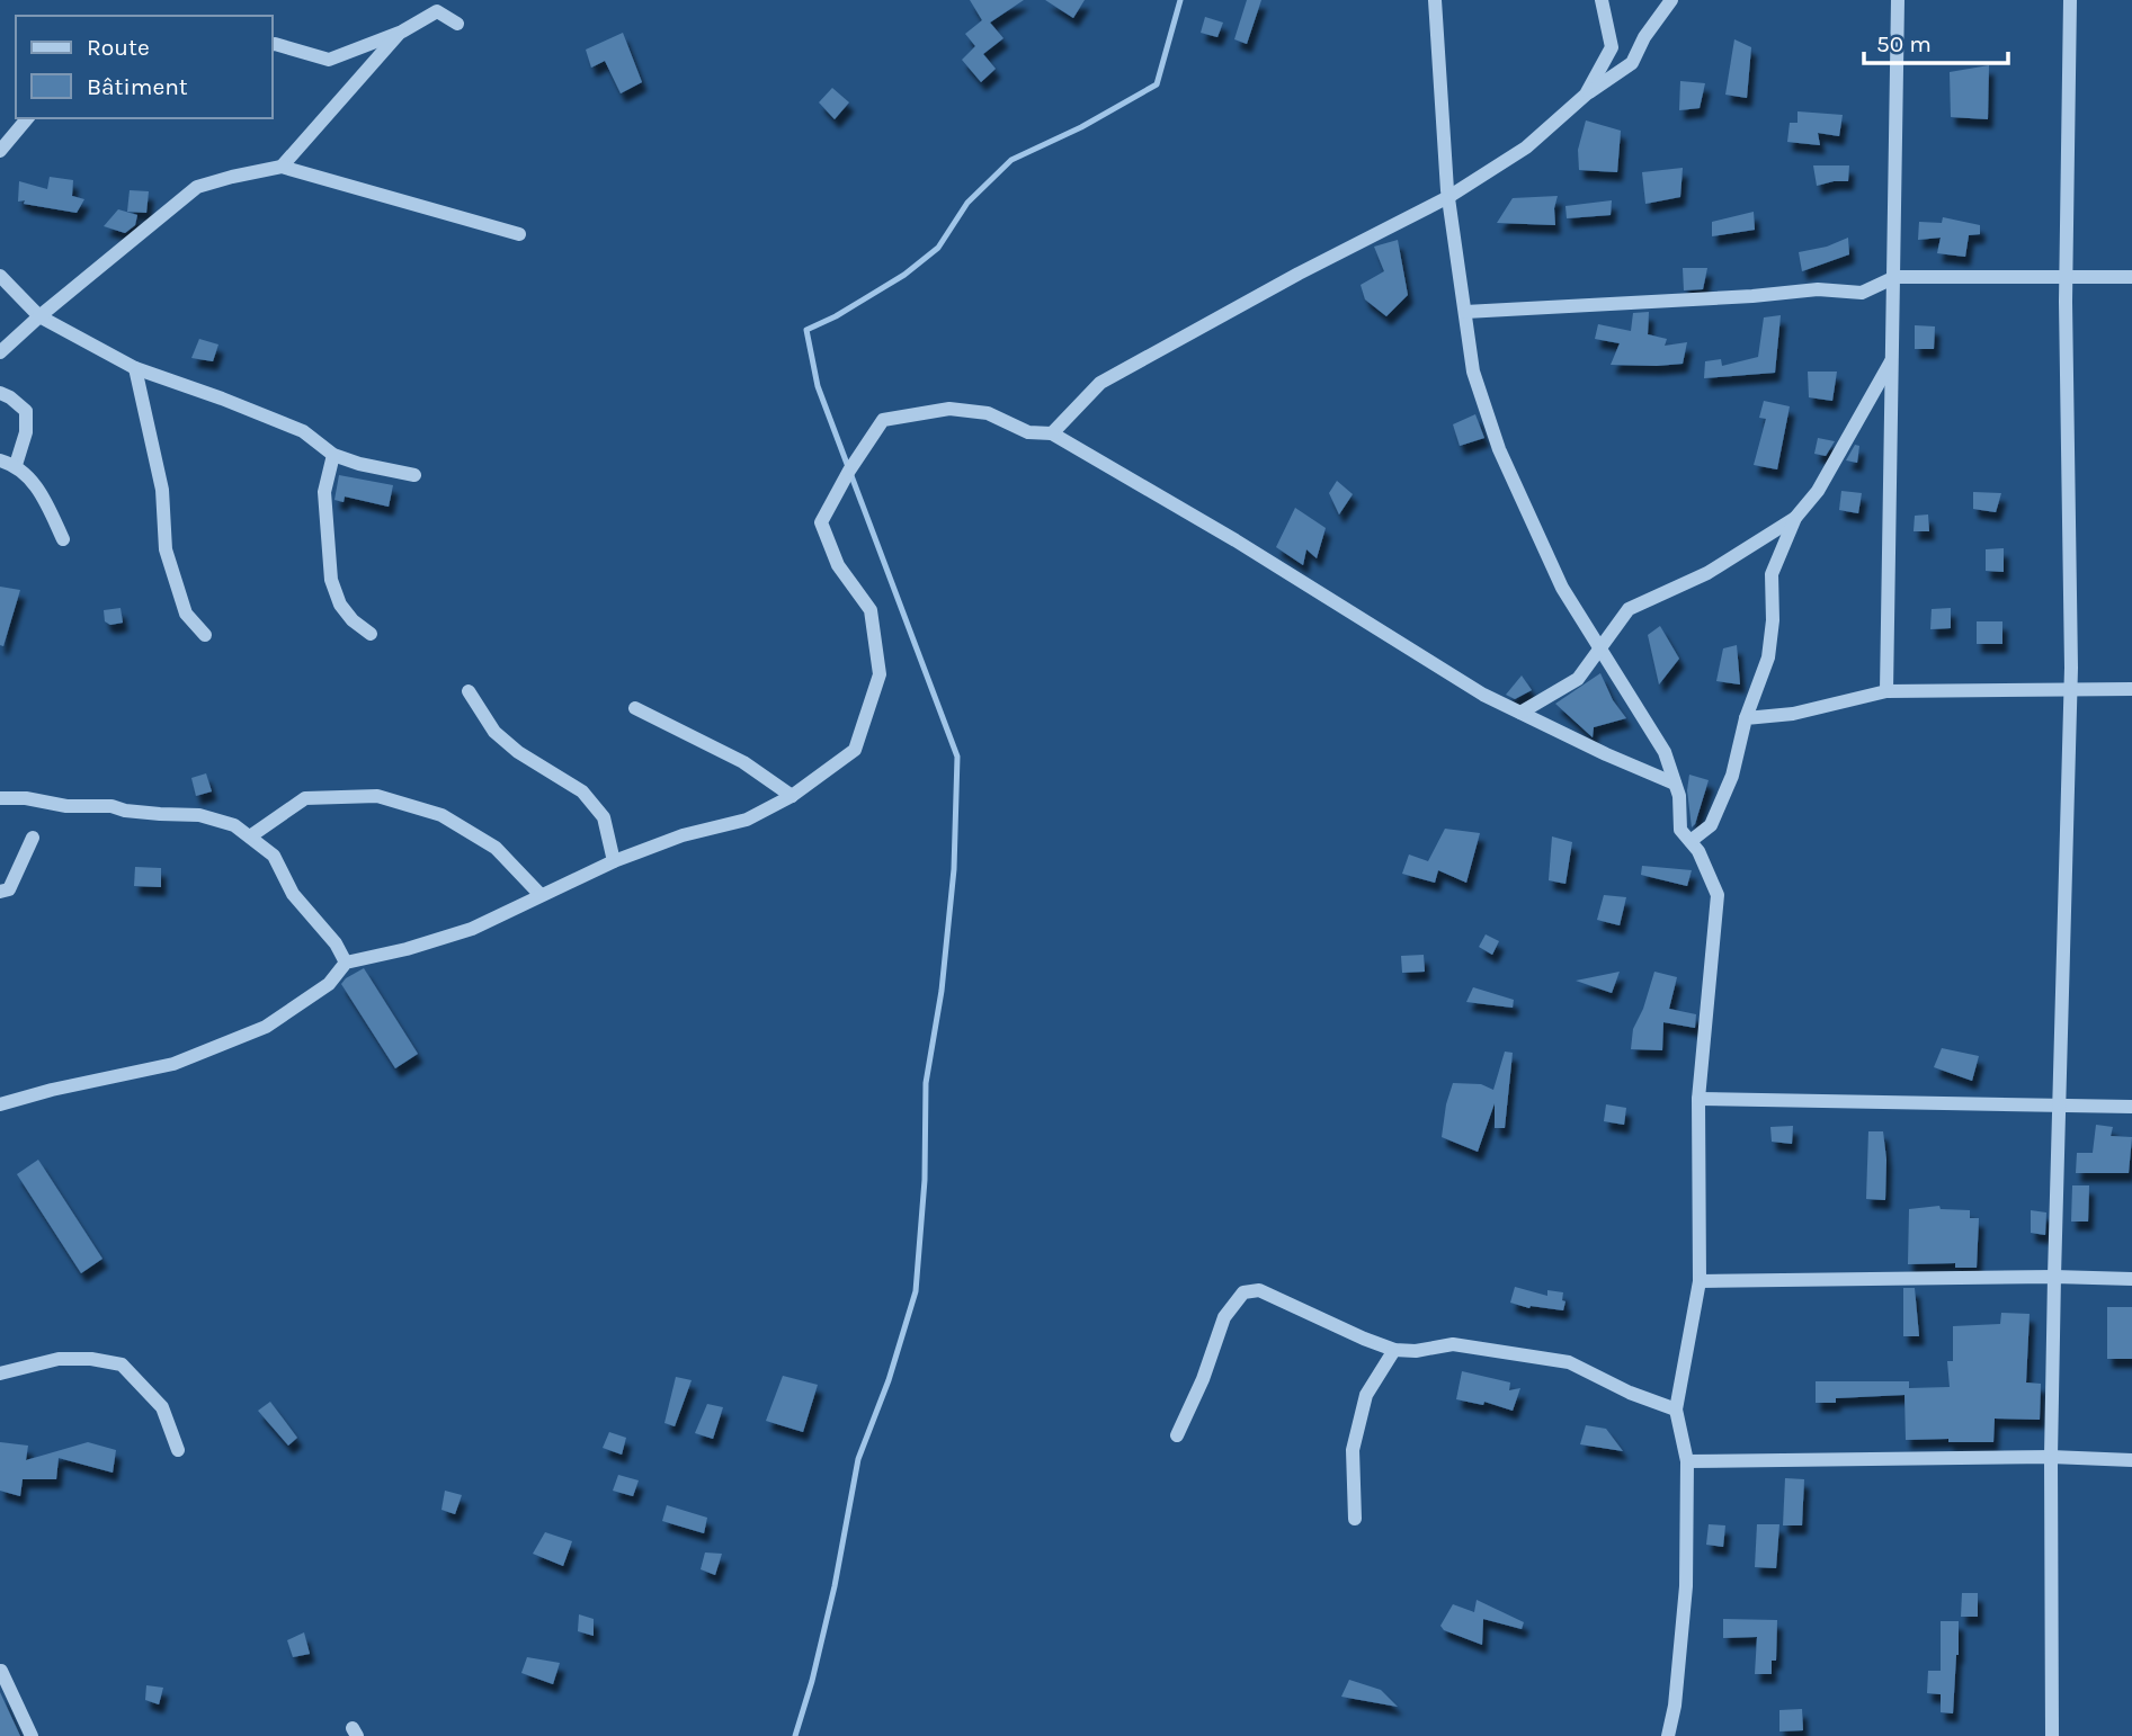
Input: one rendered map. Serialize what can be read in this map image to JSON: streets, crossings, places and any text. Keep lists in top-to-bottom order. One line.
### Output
{"legend":["Route","Bâtiment"],"scale_bar":"50 m"}
